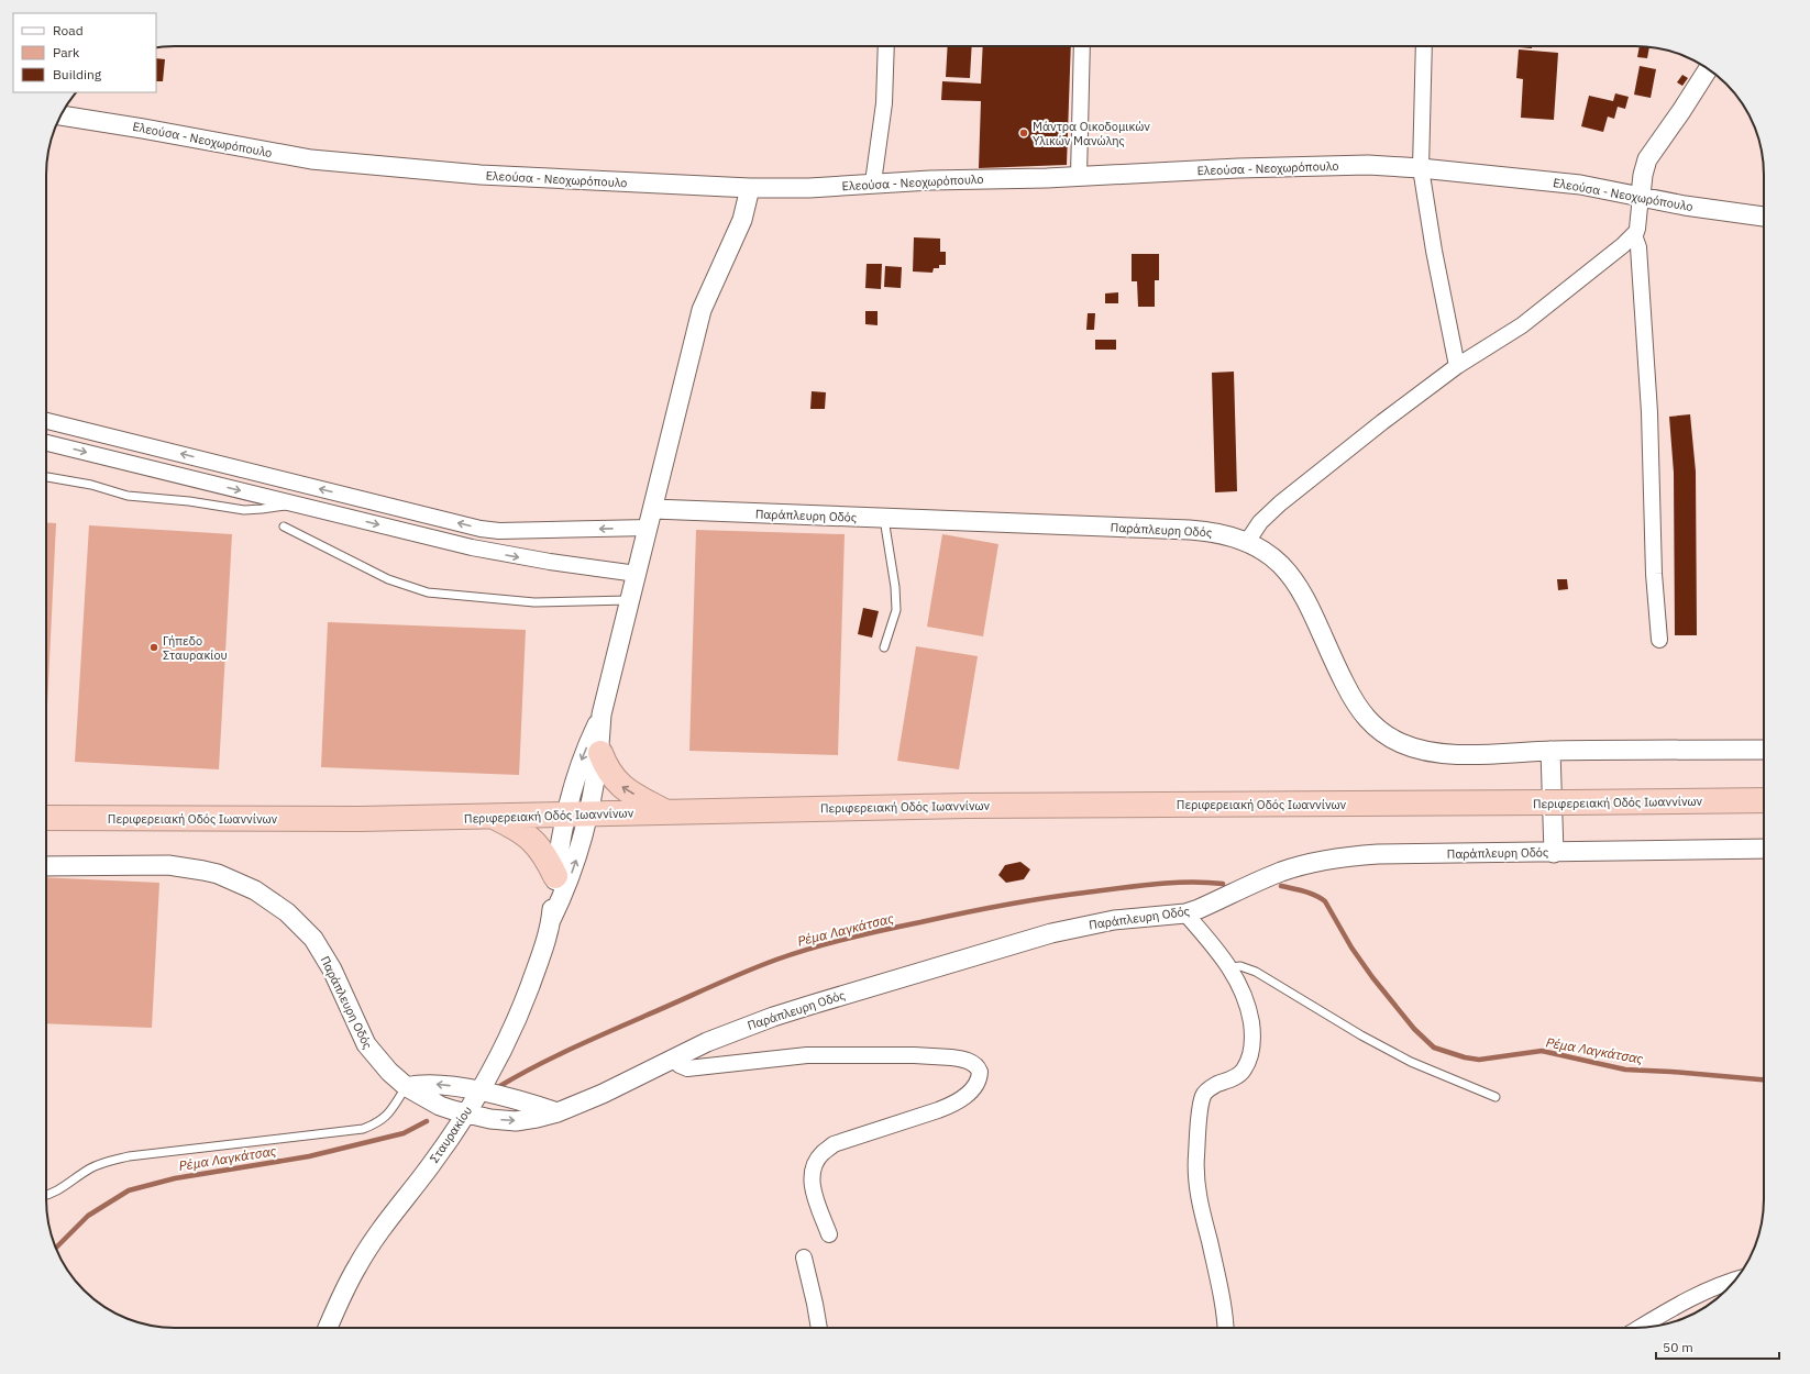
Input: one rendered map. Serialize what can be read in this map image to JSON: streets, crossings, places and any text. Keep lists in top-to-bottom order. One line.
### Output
{"streets":{"highway":["Περιφερειακή Οδός Ιωαννίνων"],"street":["Ελεούσα - Νεοχωρόπουλο","Παράπλευρη Οδός","Σταυρακίου"]},"crossings":[["Παράπλευρη Οδός","Σταυρακίου"]],"water":["Ρέμα Λαγκάτσας"],"places":["Μάντρα Οικοδομικών Υλικών Μανώλης","Γήπεδο Σταυρακίου"],"legend":["Road","Park","Building"],"scale_bar":"50 m"}
